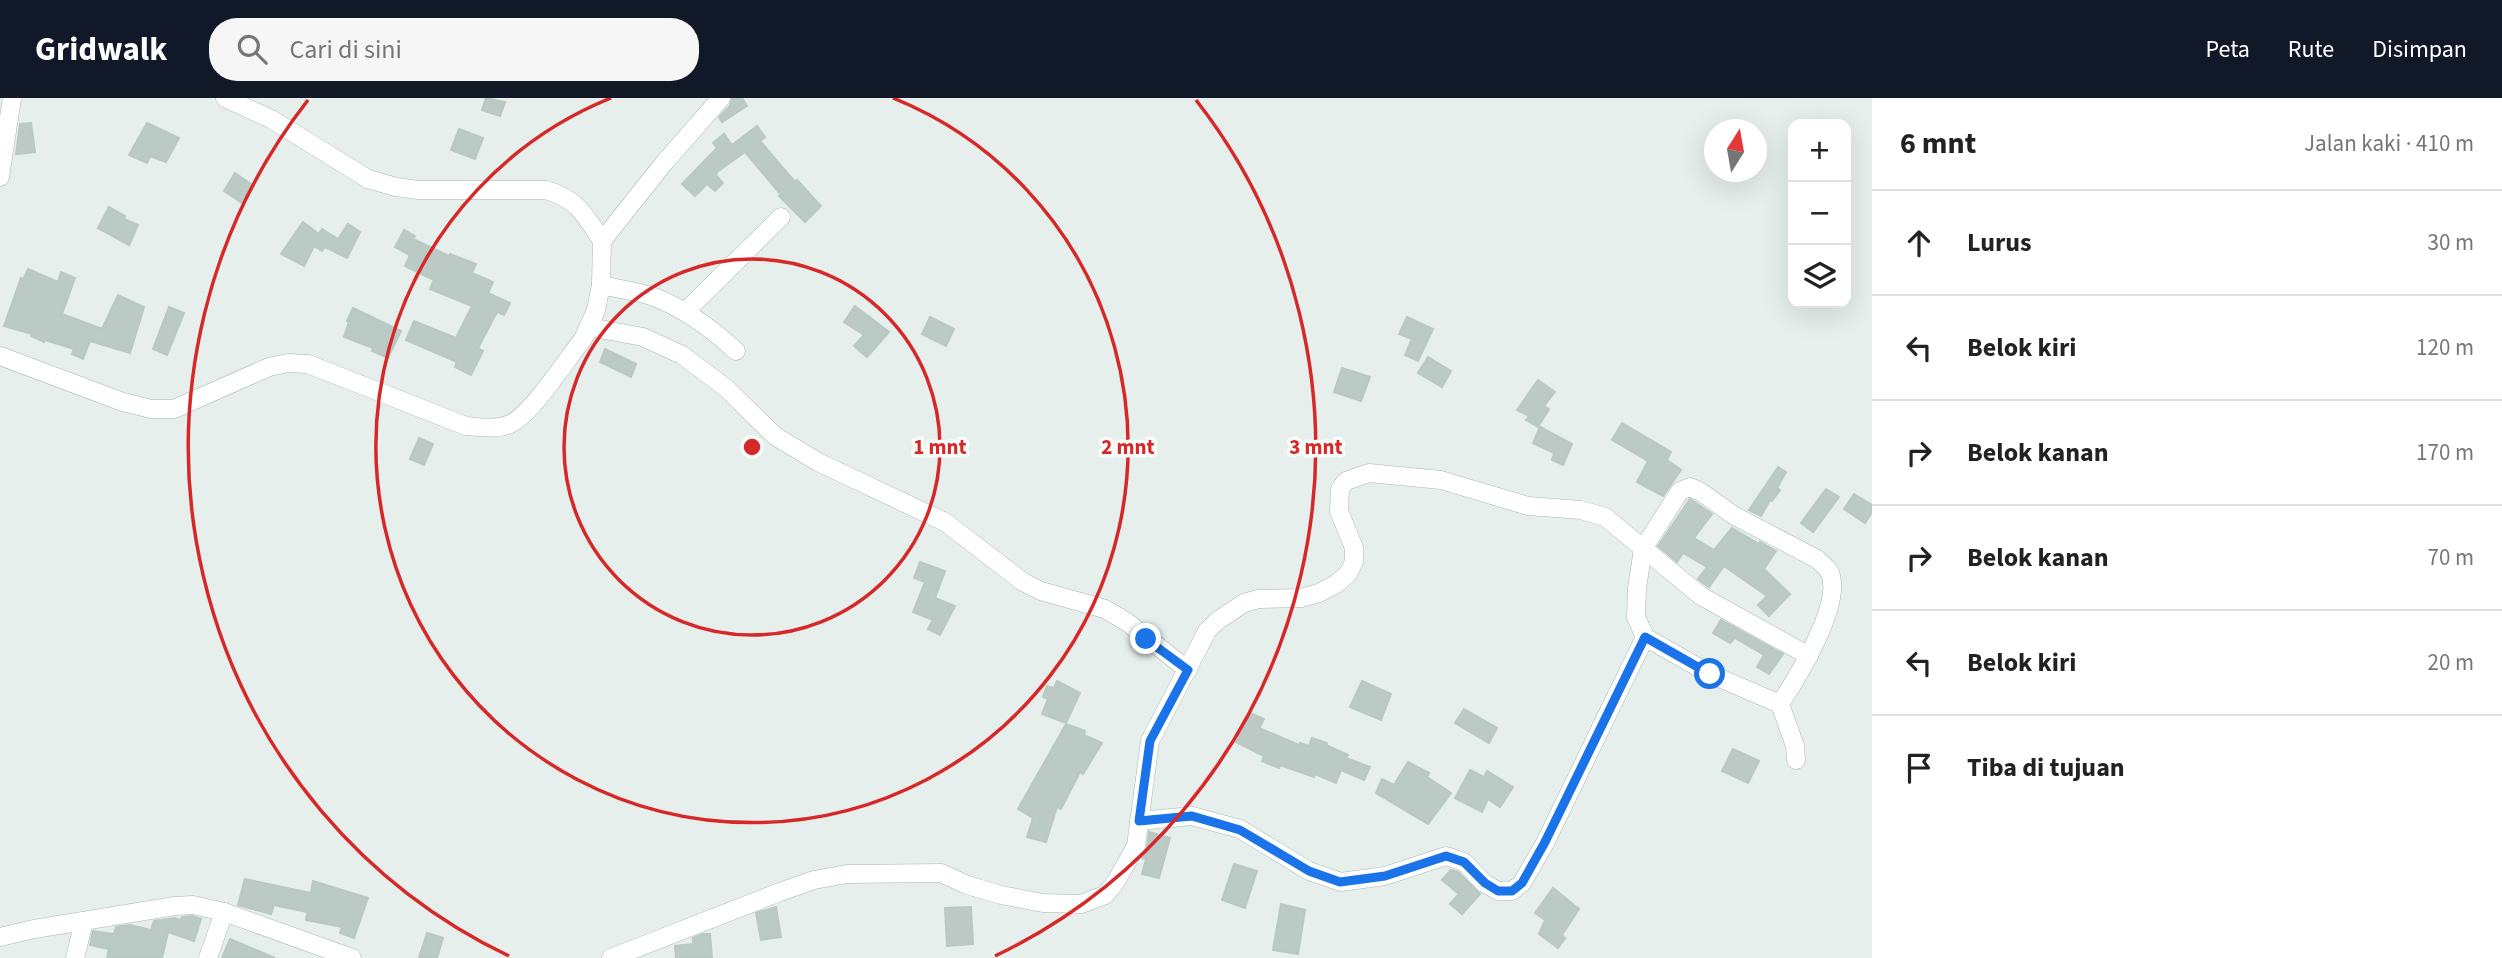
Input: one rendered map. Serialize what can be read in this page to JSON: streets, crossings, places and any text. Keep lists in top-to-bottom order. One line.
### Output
{"north":"top","page":{"header":"Gridwalk","search":"Cari di sini","nav":["Peta","Rute","Disimpan"],"heading":["6 mnt","Jalan kaki · 410 m"],"map_buttons":["+","−"],"list":[["Lurus","30 m"],["Belok kiri","120 m"],["Belok kanan","170 m"],["Belok kanan","70 m"],["Belok kiri","20 m"],"Tiba di tujuan"]},"rings":["1 mnt","2 mnt","3 mnt"]}
